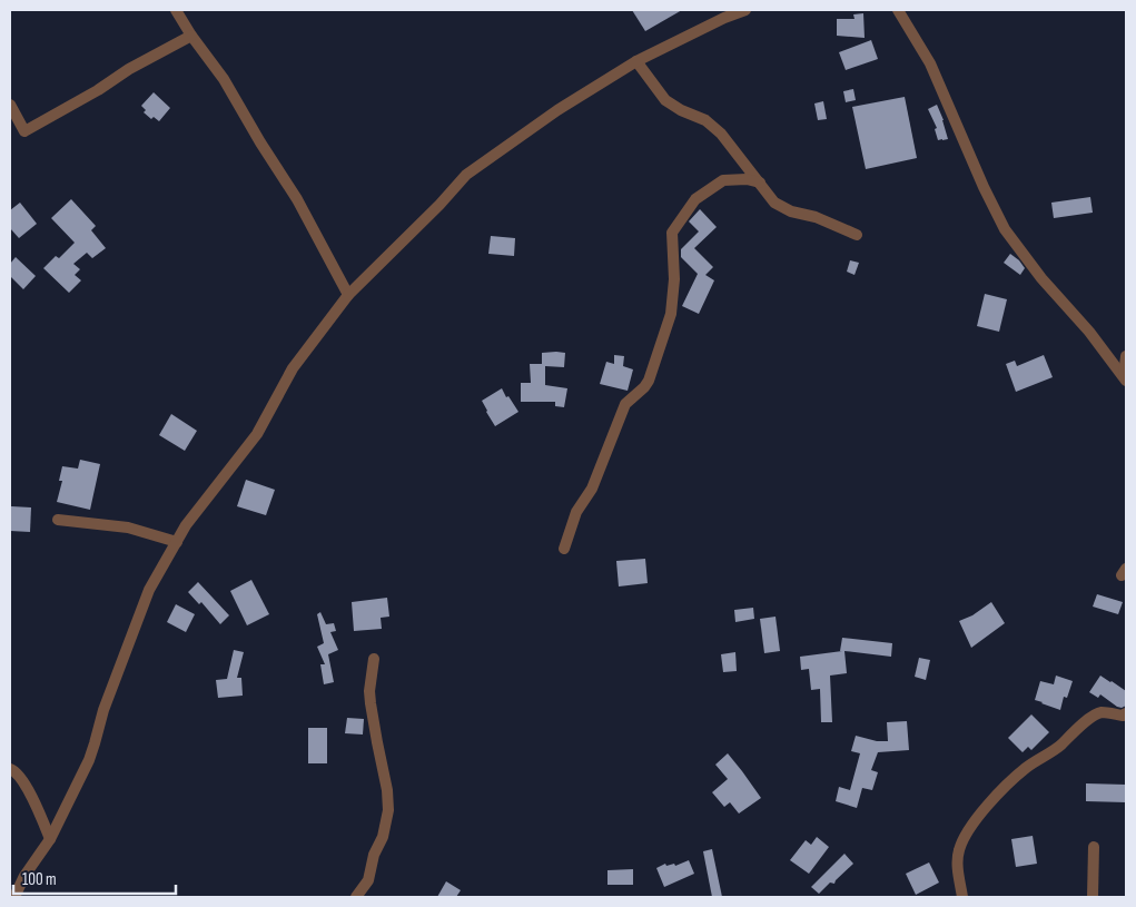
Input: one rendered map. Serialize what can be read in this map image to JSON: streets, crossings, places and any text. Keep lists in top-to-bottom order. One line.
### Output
{"scale_bar":"100 m"}
